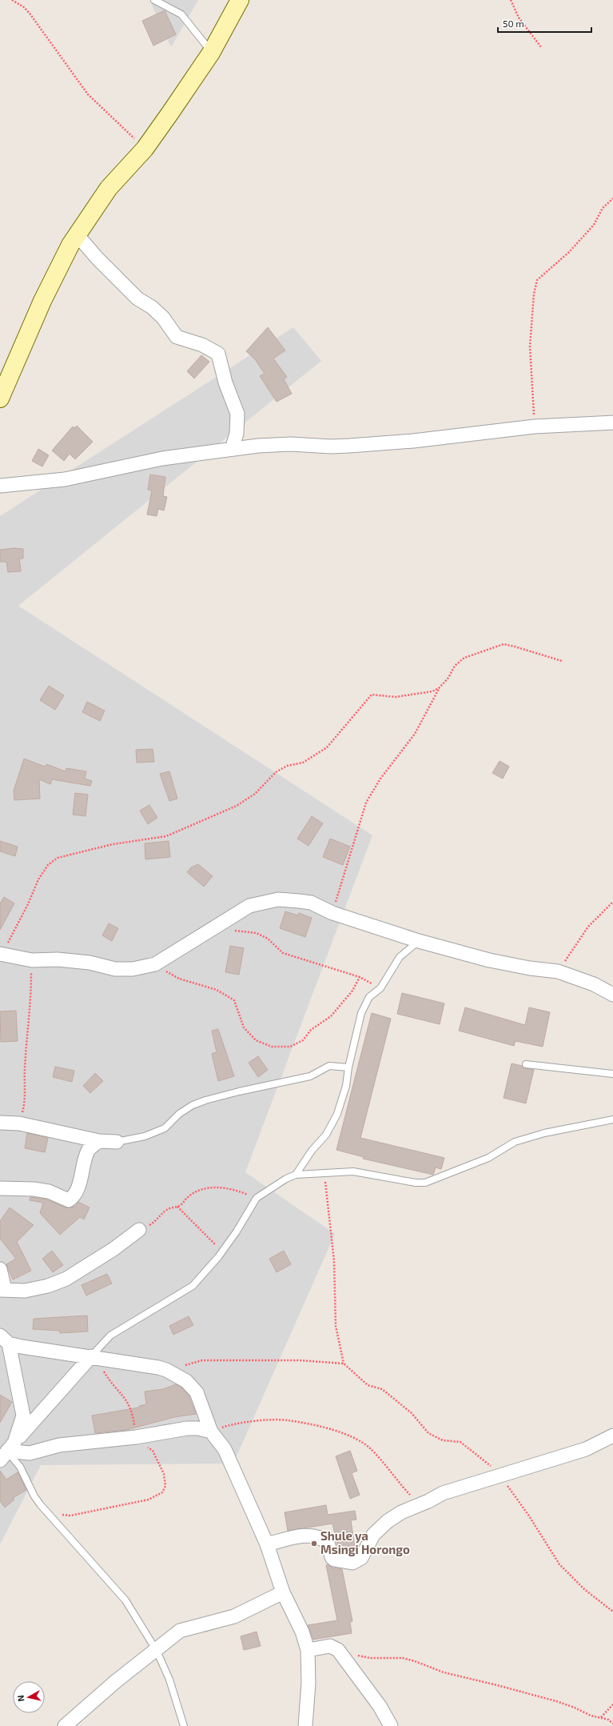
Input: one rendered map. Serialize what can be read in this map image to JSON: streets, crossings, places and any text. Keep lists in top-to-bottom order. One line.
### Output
{"places":["Shule ya Msingi Horongo"],"scale_bar":"50 m","north":"left"}
